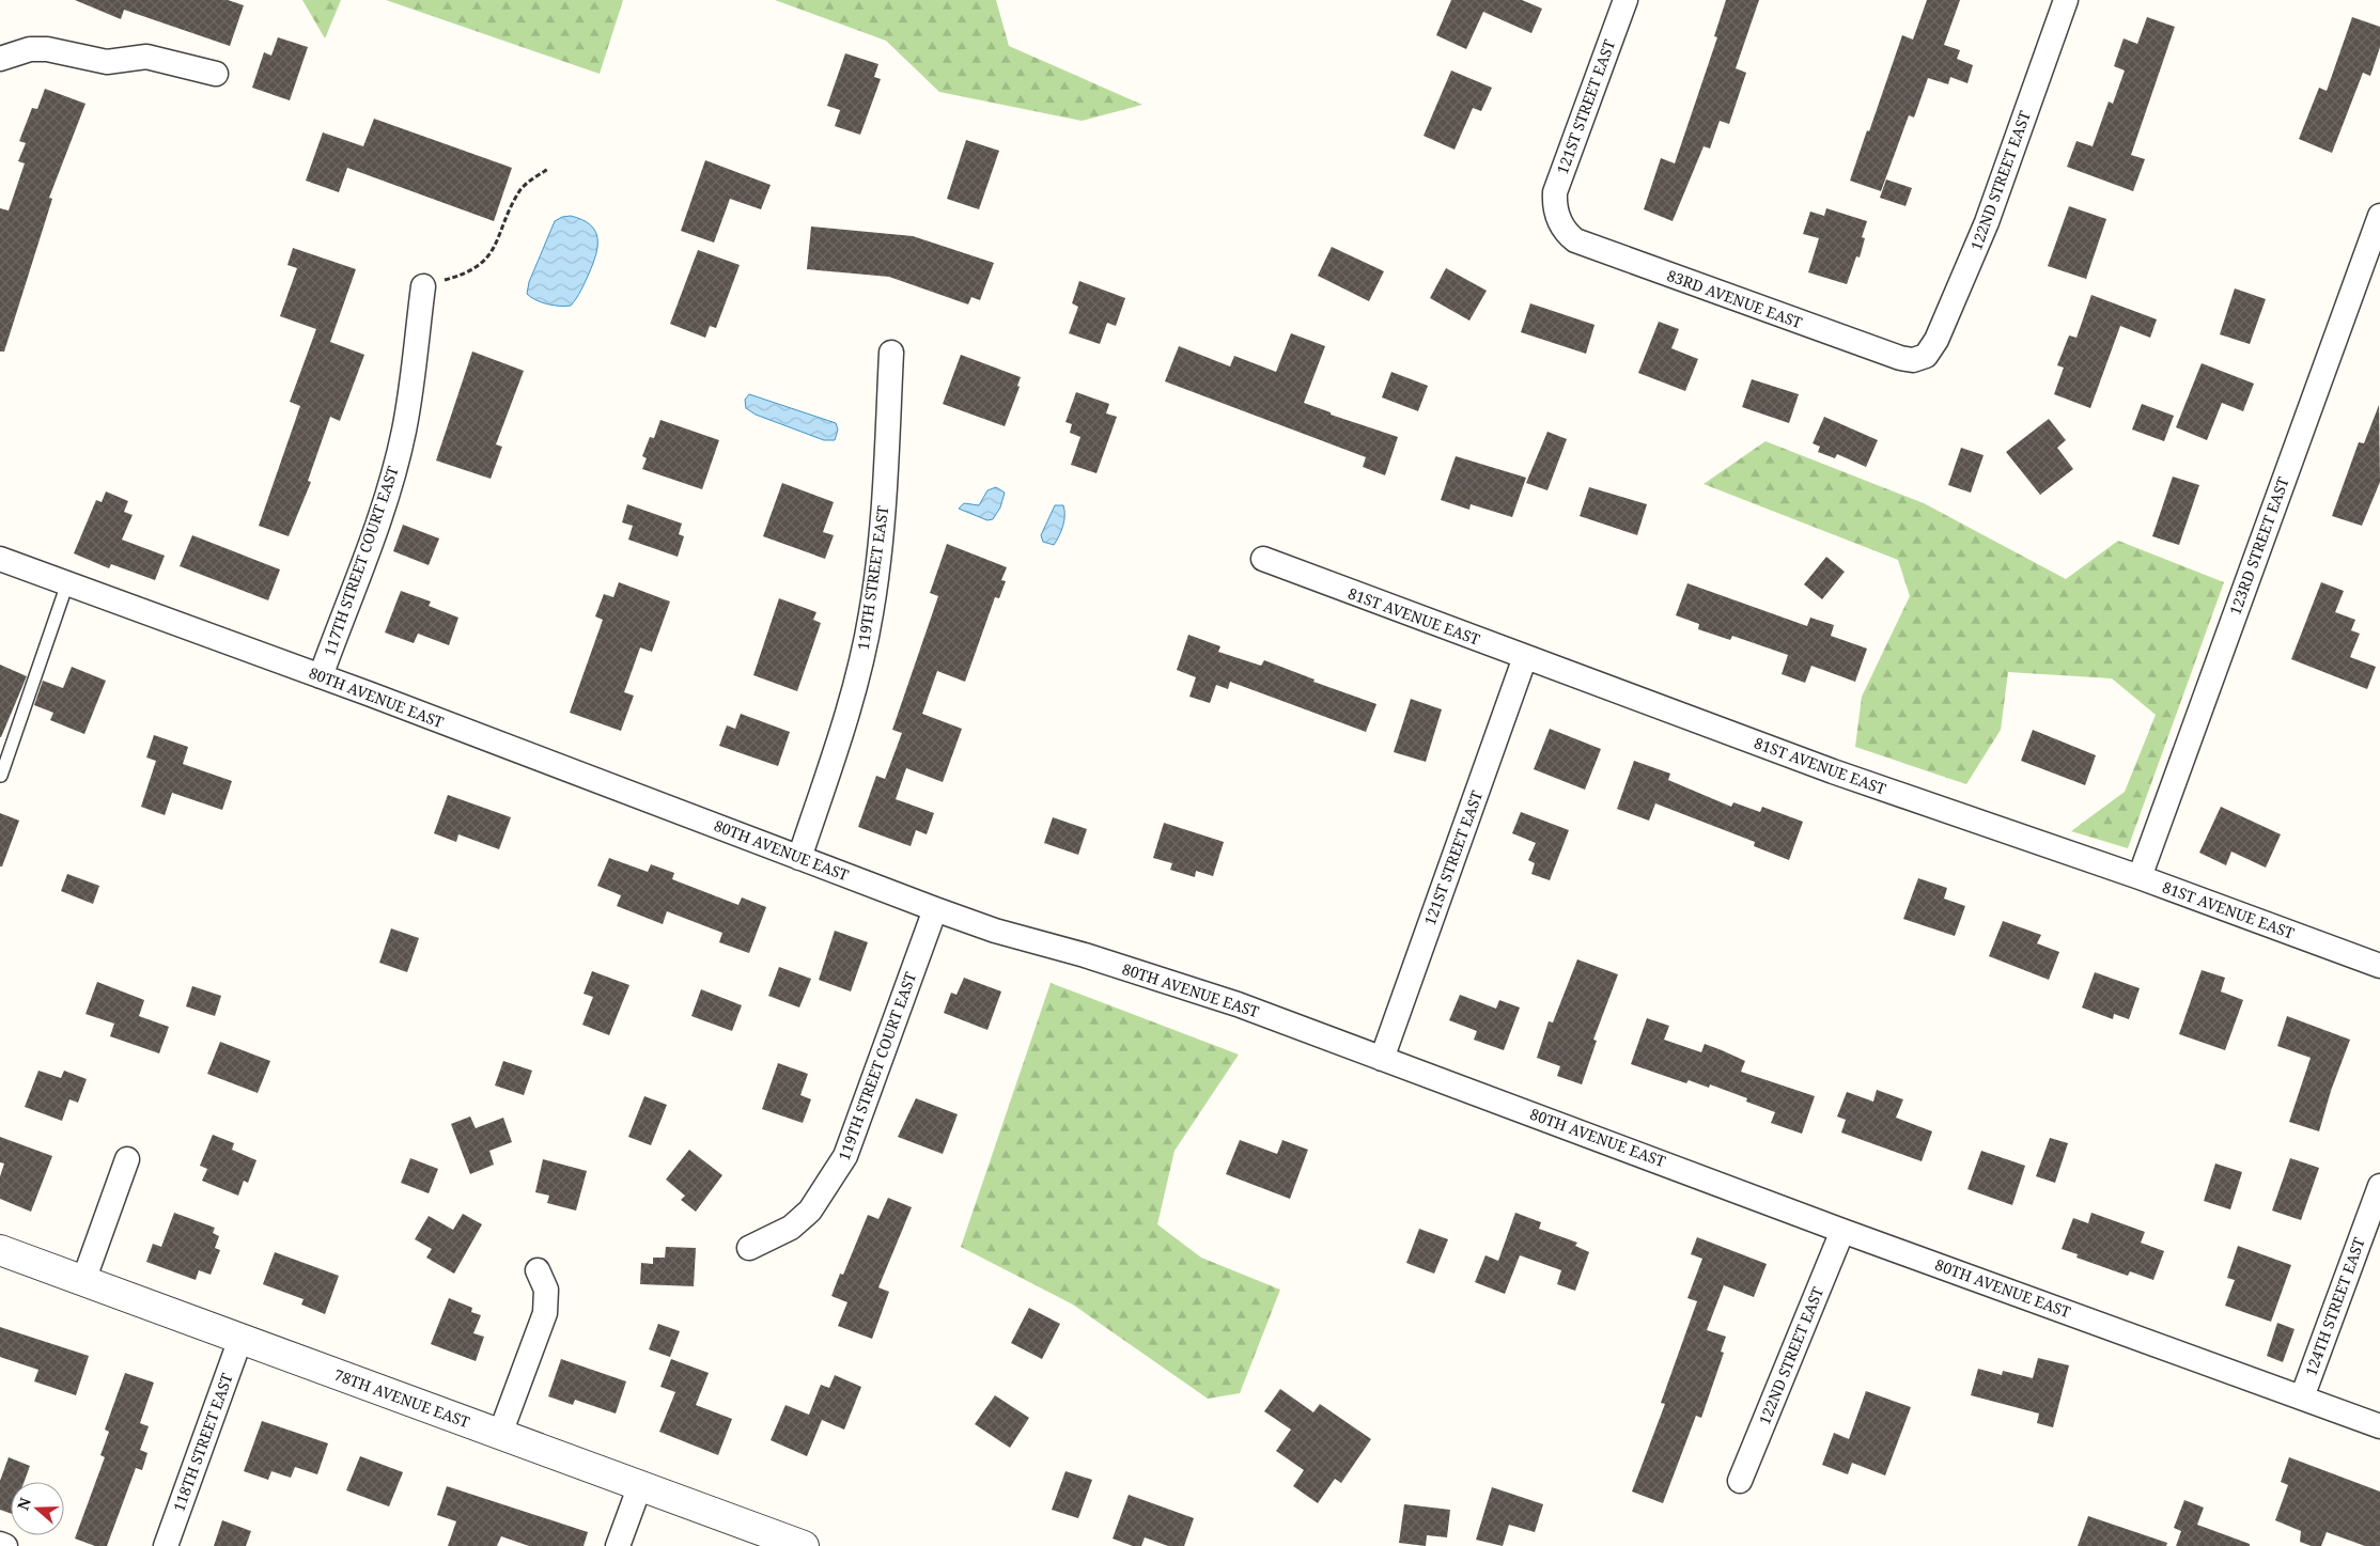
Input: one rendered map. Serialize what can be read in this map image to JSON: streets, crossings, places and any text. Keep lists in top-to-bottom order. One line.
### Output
{"streets":{"street":["121ST STREET EAST","122ND STREET EAST","83RD AVENUE EAST","123RD STREET EAST","117TH STREET COURT EAST","119TH STREET EAST","81ST AVENUE EAST","80TH AVENUE EAST","119TH STREET COURT EAST","124TH STREET EAST","78TH AVENUE EAST","118TH STREET EAST"]},"crossings":[["121ST STREET EAST","83RD AVENUE EAST"],["121ST STREET EAST","81ST AVENUE EAST"],["121ST STREET EAST","80TH AVENUE EAST"],["122ND STREET EAST","83RD AVENUE EAST"],["122ND STREET EAST","80TH AVENUE EAST"],["123RD STREET EAST","81ST AVENUE EAST"],["117TH STREET COURT EAST","80TH AVENUE EAST"],["119TH STREET EAST","80TH AVENUE EAST"],["80TH AVENUE EAST","119TH STREET COURT EAST"],["80TH AVENUE EAST","124TH STREET EAST"],["78TH AVENUE EAST","118TH STREET EAST"]],"north":"left"}
